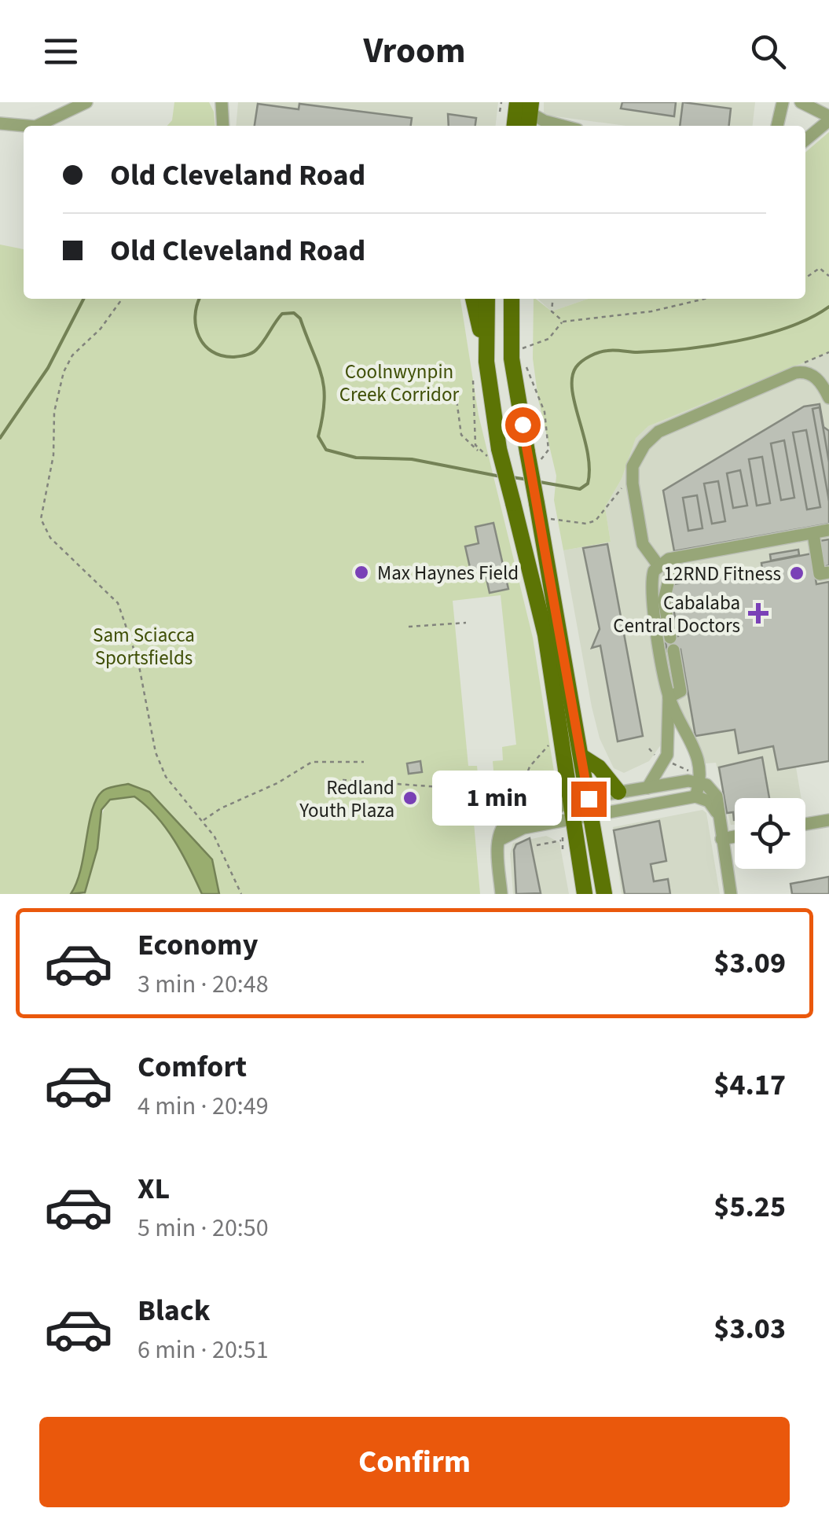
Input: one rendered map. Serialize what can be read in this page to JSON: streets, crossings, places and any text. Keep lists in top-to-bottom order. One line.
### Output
{"parks":["Coolnwynpin Creek Corridor","Sam Sciacca Sportsfields"],"places":{"other":["Max Haynes Field","12RND Fitness","Redland Youth Plaza"],"health":["Cabalaba Central Doctors"]},"page":{"header":"Vroom","banner":["Old Cleveland Road","Old Cleveland Road"],"bubble":"1 min","list":[{"name":"Economy","note":"3 min · 20:48","value":"$3.09"},{"name":"Comfort","note":"4 min · 20:49","value":"$4.17"},{"name":"XL","note":"5 min · 20:50","value":"$5.25"},{"name":"Black","note":"6 min · 20:51","value":"$3.03"}],"buttons":"Confirm"}}
